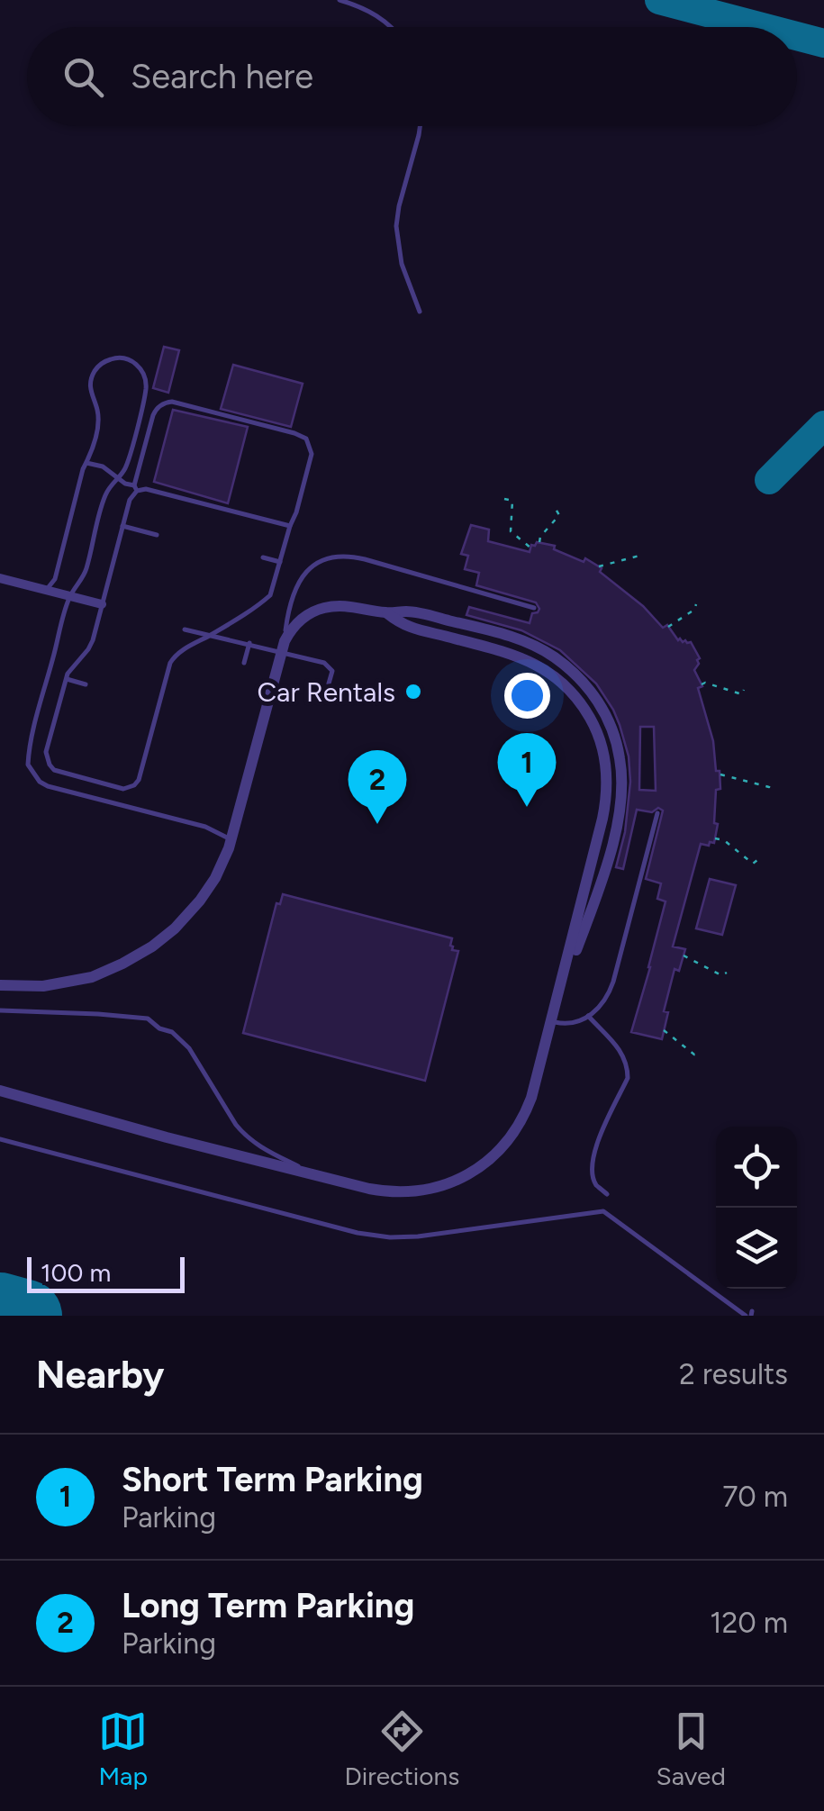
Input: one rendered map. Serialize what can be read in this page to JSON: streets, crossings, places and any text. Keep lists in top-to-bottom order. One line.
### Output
{"places":["Car Rentals"],"scale_bar":"100 m","page":{"search":"Search here","pins":["1","2"],"scale":"100 m","heading":["Nearby","2 results"],"list":[{"mark":"1","name":"Short Term Parking","note":"Parking","value":"70 m"},{"mark":"2","name":"Long Term Parking","note":"Parking","value":"120 m"}],"nav":["Map","Directions","Saved"]}}
